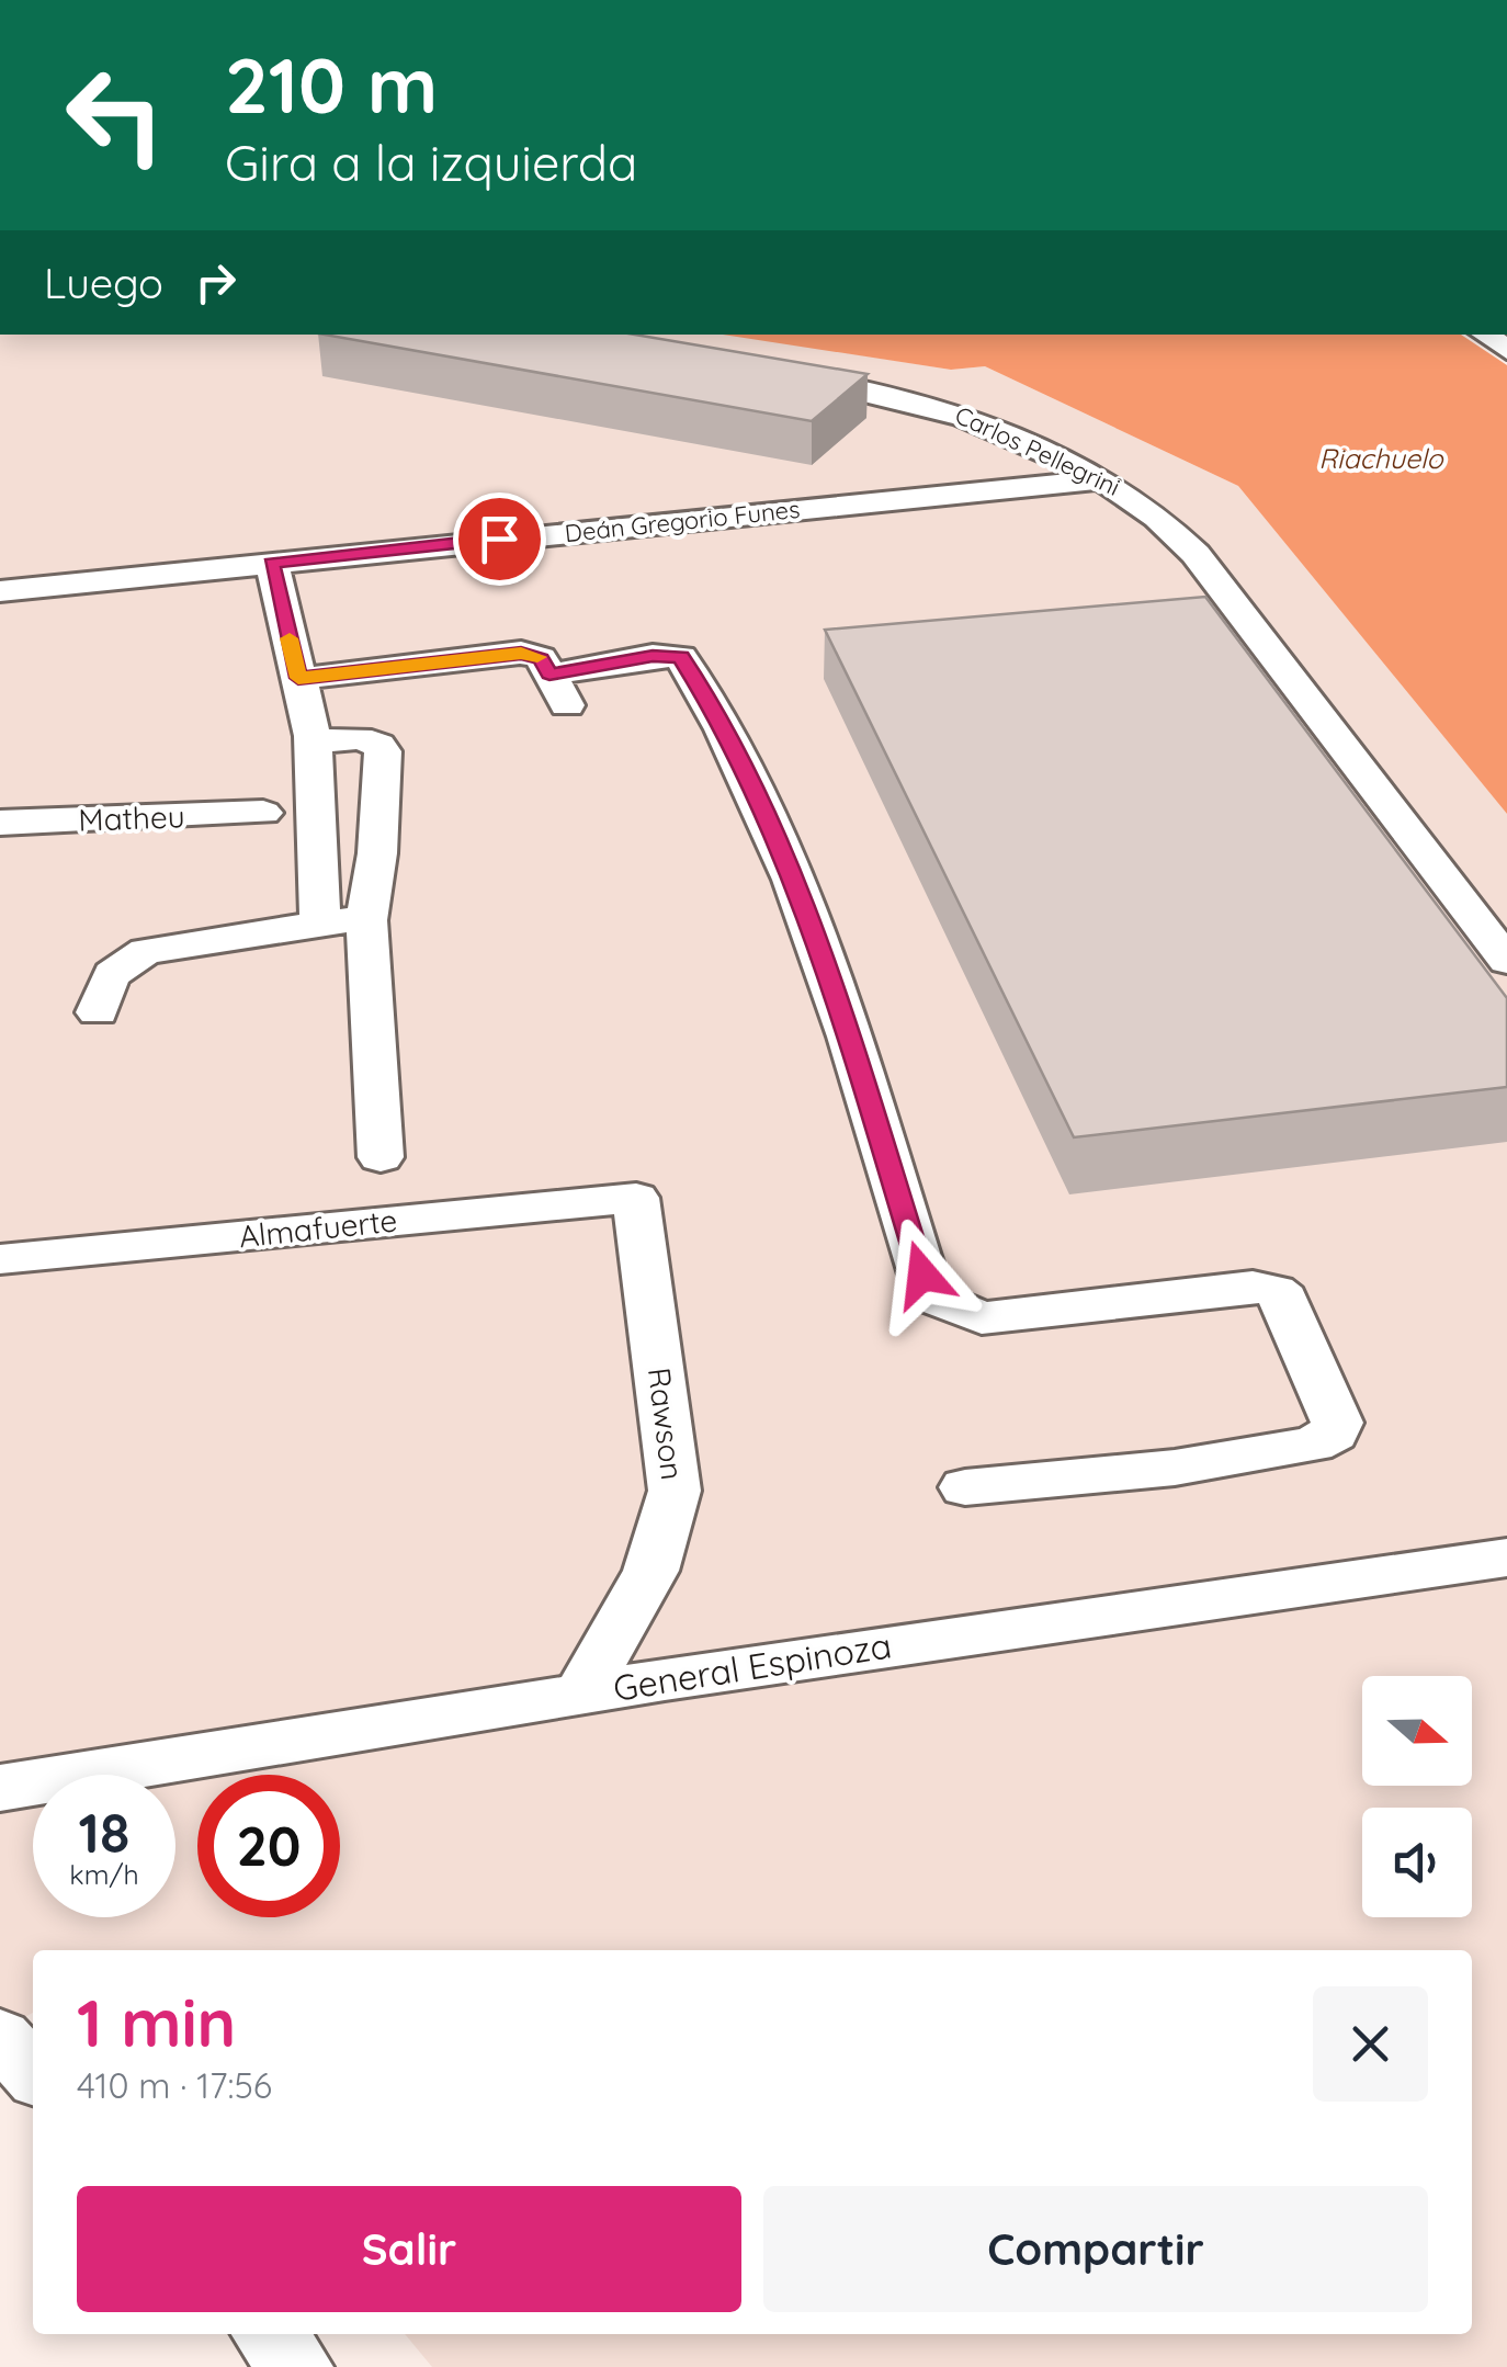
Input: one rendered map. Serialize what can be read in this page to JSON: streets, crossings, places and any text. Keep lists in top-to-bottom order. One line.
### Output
{"streets":{"street":["Carlos Pellegrini","Deán Gregorio Funes","Matheu","Almafuerte","Rawson","General Espinoza"]},"crossings":[["Carlos Pellegrini","Deán Gregorio Funes"],["Almafuerte","Rawson"],["Rawson","General Espinoza"]],"water":["Riachuelo"],"north":"right","page":{"turn":["210 m","Gira a la izquierda"],"then":"Luego","speed":"18 km/h","limit":"20","heading":["1 min","410 m · 17:56"],"buttons":["Salir","Compartir"]}}
